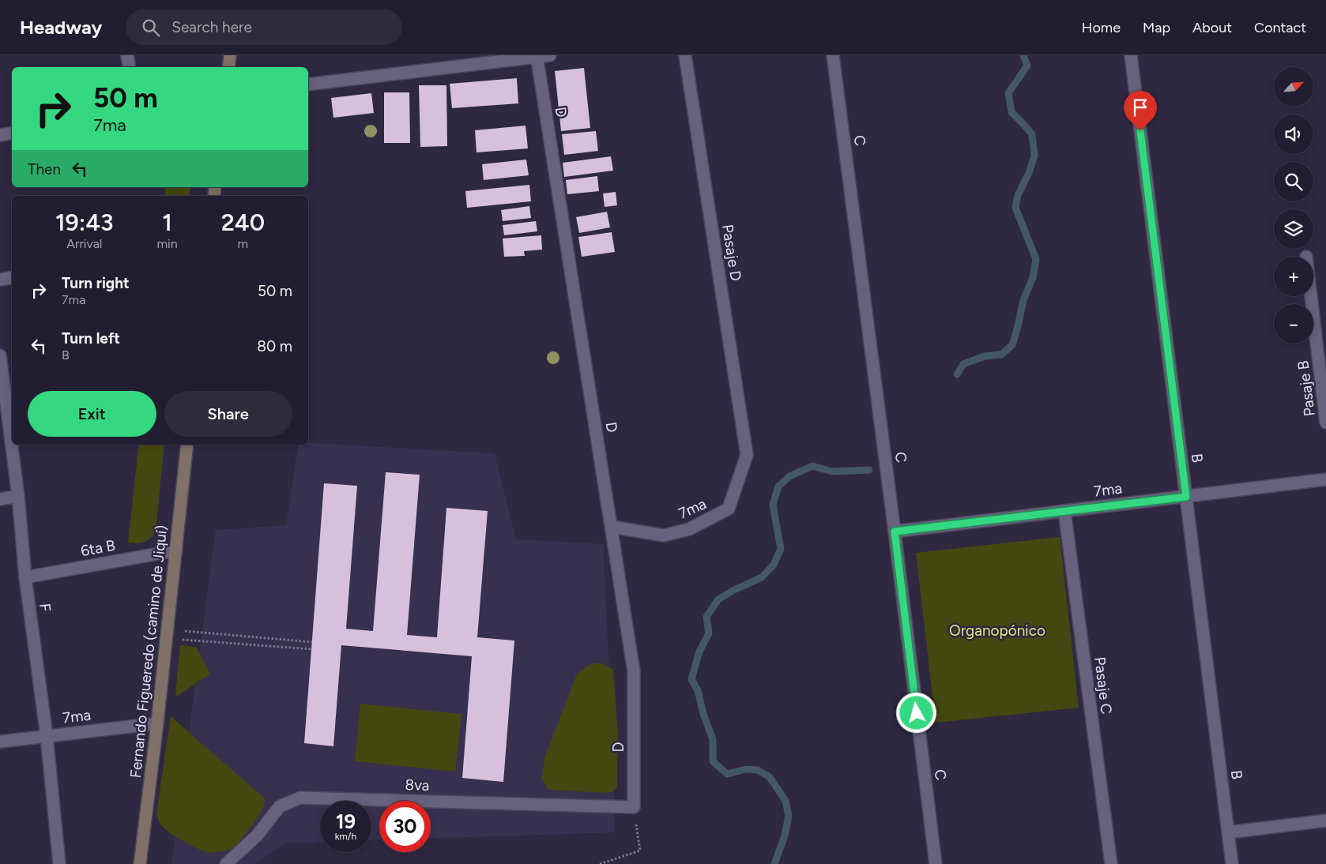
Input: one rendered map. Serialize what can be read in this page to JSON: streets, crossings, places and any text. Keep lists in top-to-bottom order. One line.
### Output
{"streets":{"street":["D","C","Pasaje D","Pasaje B","B","7ma","6ta B","F","Fernando Figueredo (camino de Jiquí)","Pasaje C","8va"]},"crossings":[["D","7ma"],["D","8va"],["C","7ma"],["Pasaje D","7ma"],["B","7ma"],["7ma","F"],["7ma","Fernando Figueredo (camino de Jiquí)"],["7ma","Pasaje C"],["6ta B","F"],["6ta B","Fernando Figueredo (camino de Jiquí)"]],"parks":["Organopónico"],"north":"top right","page":{"header":"Headway","search":"Search here","nav":["Home","Map","About","Contact"],"map_buttons":["+","−"],"turn":["50 m","7ma"],"then":"Then","eta":["19:43","Arrival","1","min","240","m"],"list":[{"name":"Turn right","note":"7ma","value":"50 m"},{"name":"Turn left","note":"B","value":"80 m"}],"buttons":["Exit","Share"],"speed":"19 km/h","limit":"30"}}
